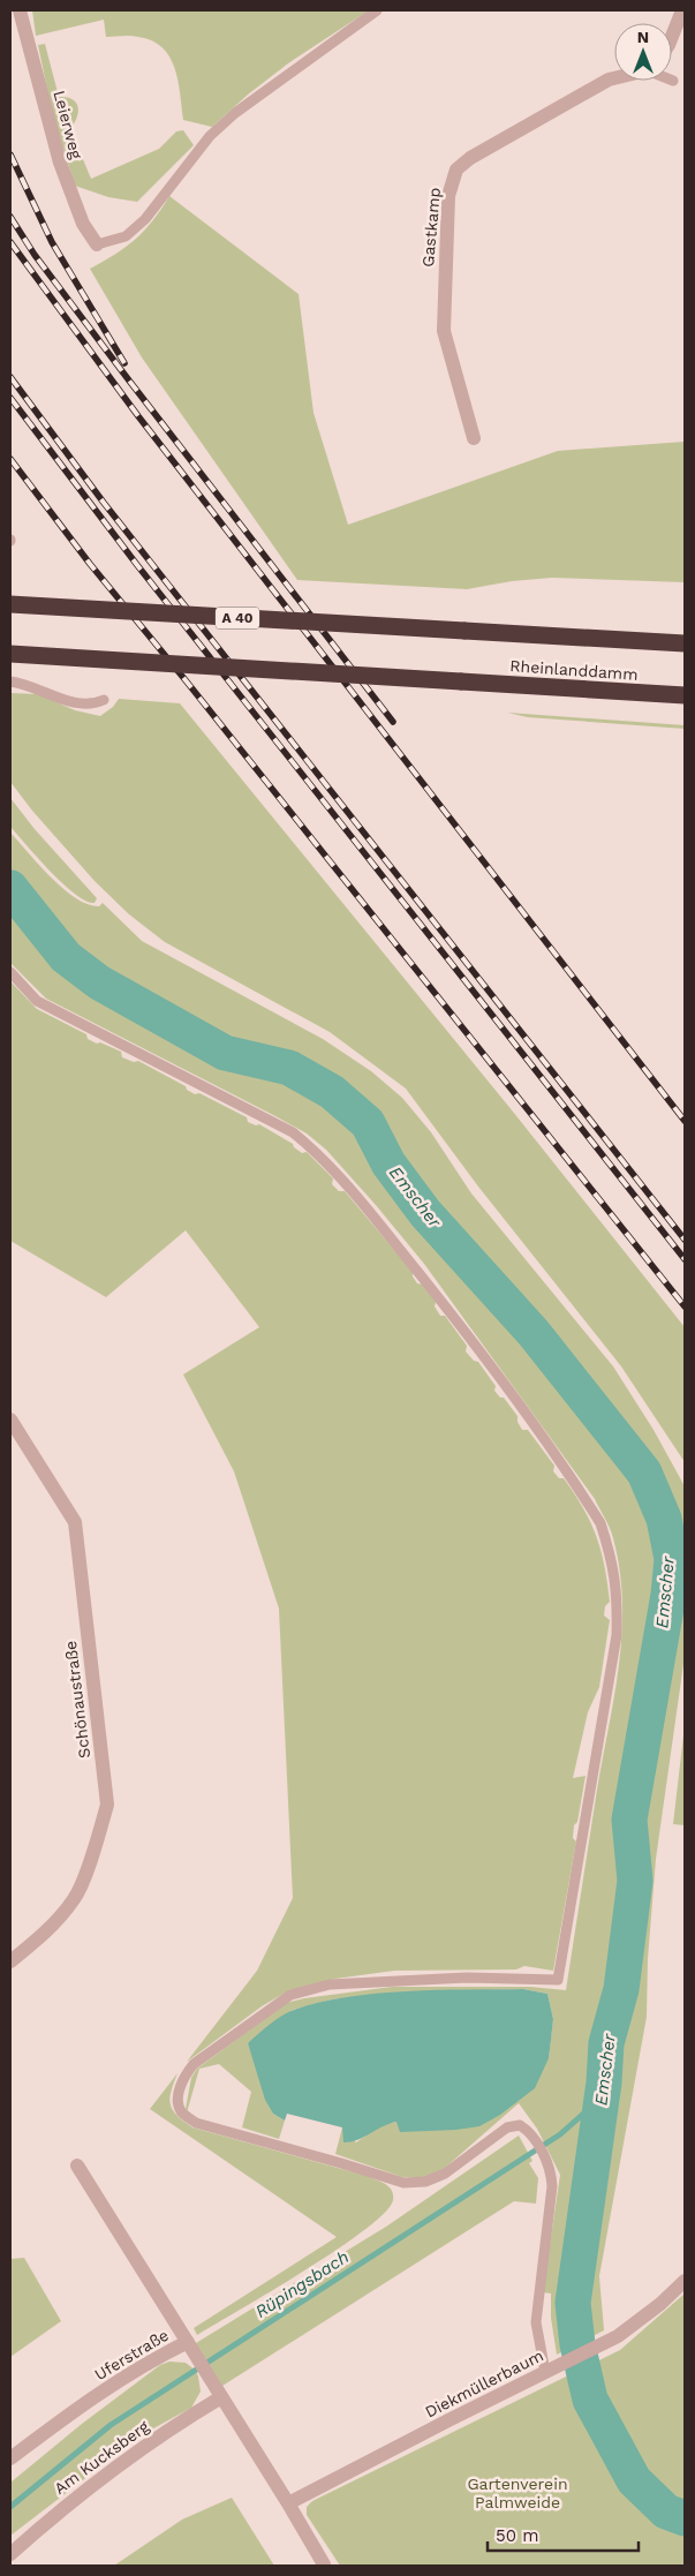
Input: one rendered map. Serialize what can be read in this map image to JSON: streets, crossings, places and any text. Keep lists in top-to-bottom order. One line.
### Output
{"streets":{"highway":["A 40","Rheinlanddamm"],"street":["Leierweg","Gastkamp","Schönaustraße","Uferstraße","Diekmüllerbaum","Am Kucksberg"]},"water":["Emscher","Rüpingsbach"],"parks":["Gartenverein Palmweide"],"scale_bar":"50 m","north":"top"}
